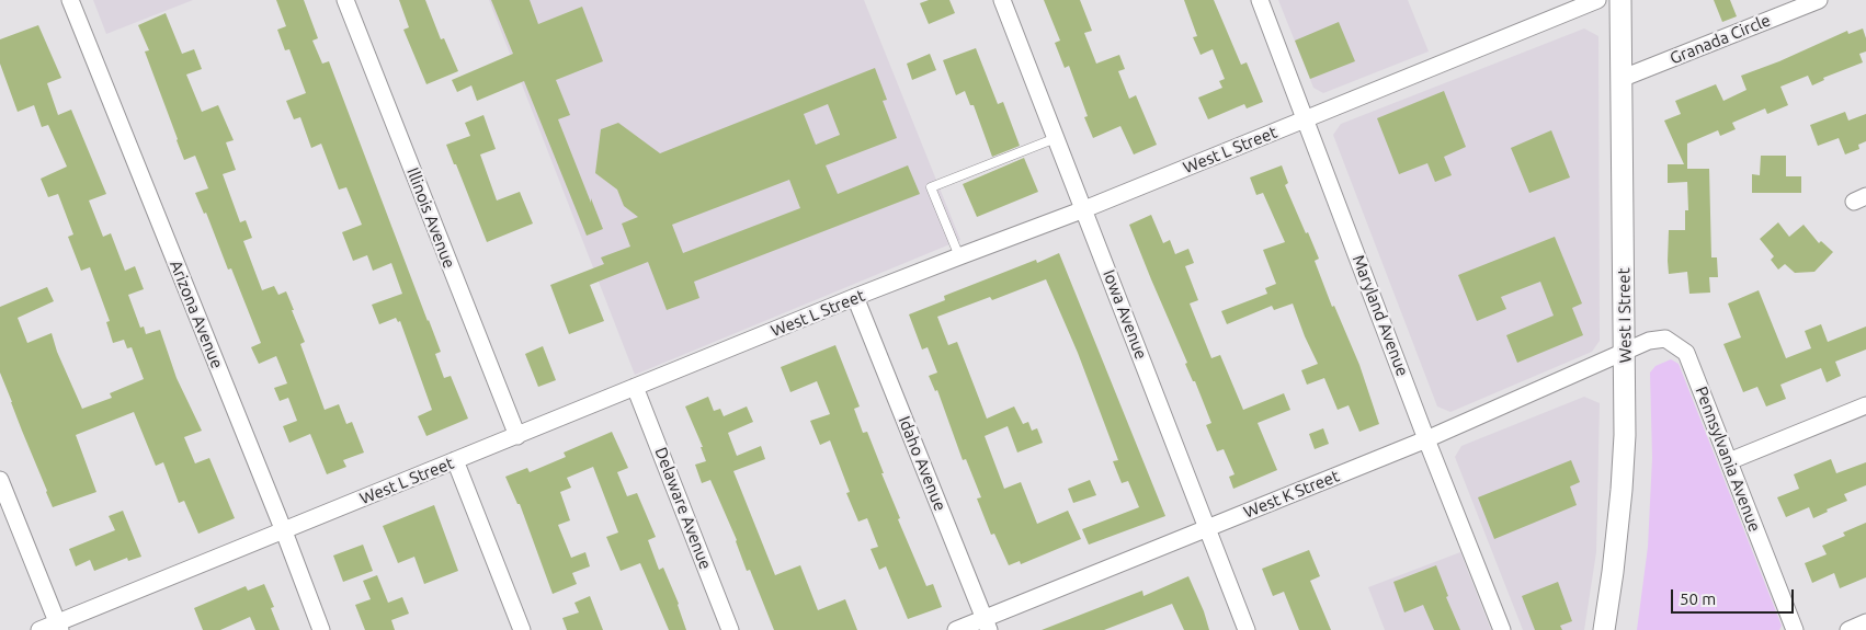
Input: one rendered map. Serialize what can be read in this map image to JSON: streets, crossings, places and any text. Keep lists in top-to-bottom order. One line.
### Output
{"streets":{"street":["Granada Circle","West L Street","Illinois Avenue","Arizona Avenue","Iowa Avenue","Maryland Avenue","West I Street","Pennsylvania Avenue","Idaho Avenue","West K Street","Delaware Avenue"]},"crossings":[["Granada Circle","West I Street"],["West L Street","Illinois Avenue"],["West L Street","Arizona Avenue"],["West L Street","Iowa Avenue"],["West L Street","Maryland Avenue"],["West L Street","Idaho Avenue"],["West L Street","Delaware Avenue"],["Iowa Avenue","West K Street"],["Maryland Avenue","West K Street"],["West I Street","Pennsylvania Avenue"],["West I Street","West K Street"],["Pennsylvania Avenue","West K Street"],["Idaho Avenue","West K Street"]],"scale_bar":"50 m"}
